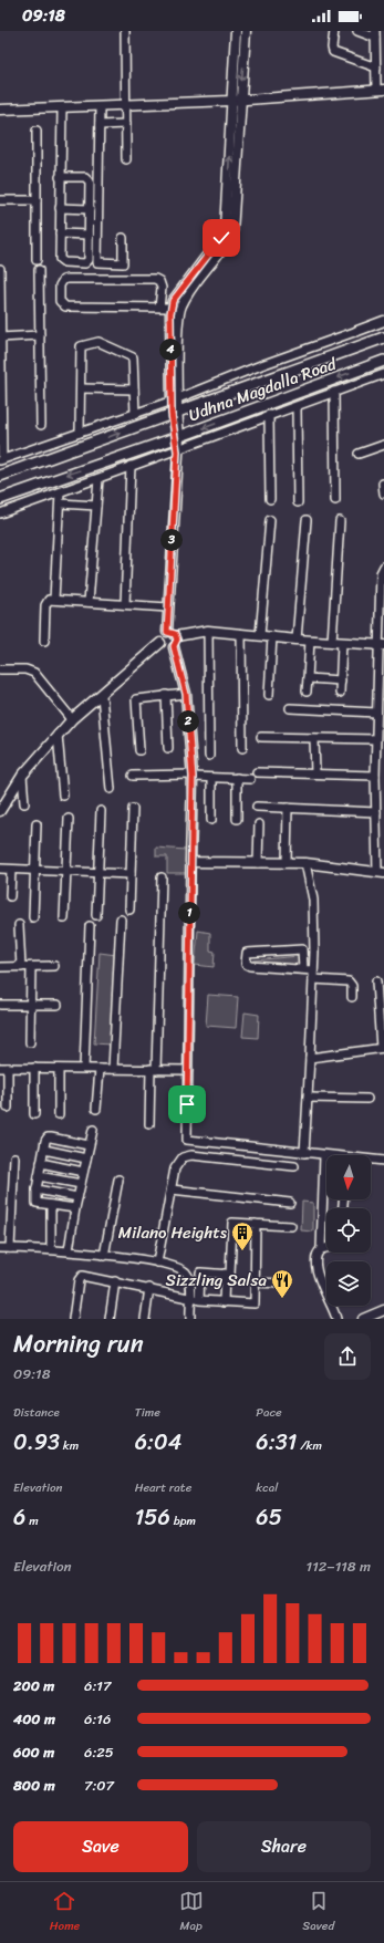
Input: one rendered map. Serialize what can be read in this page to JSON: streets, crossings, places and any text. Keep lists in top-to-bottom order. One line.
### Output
{"streets":{"main road":["Udhna Magdalla Road"]},"places":{"building":["Milano Heights"],"restaurant":["Sizzling Salsa"]},"north":"bottom","page":{"status":"09:18","pins":["4","3","2","1"],"heading":["Morning run","09:18"],"stats":[["Distance","0.93 km"],["Time","6:04"],["Pace","6:31 /km"],["Elevation","6 m"],["Heart rate","156 bpm"],["kcal","65"]],"chart":["Elevation","112–118 m"],"list":[{"name":"200 m","note":"6:17"},{"name":"400 m","note":"6:16"},{"name":"600 m","note":"6:25"},{"name":"800 m","note":"7:07"}],"buttons":["Save","Share"],"tabs":["Home","Map","Saved"]}}
